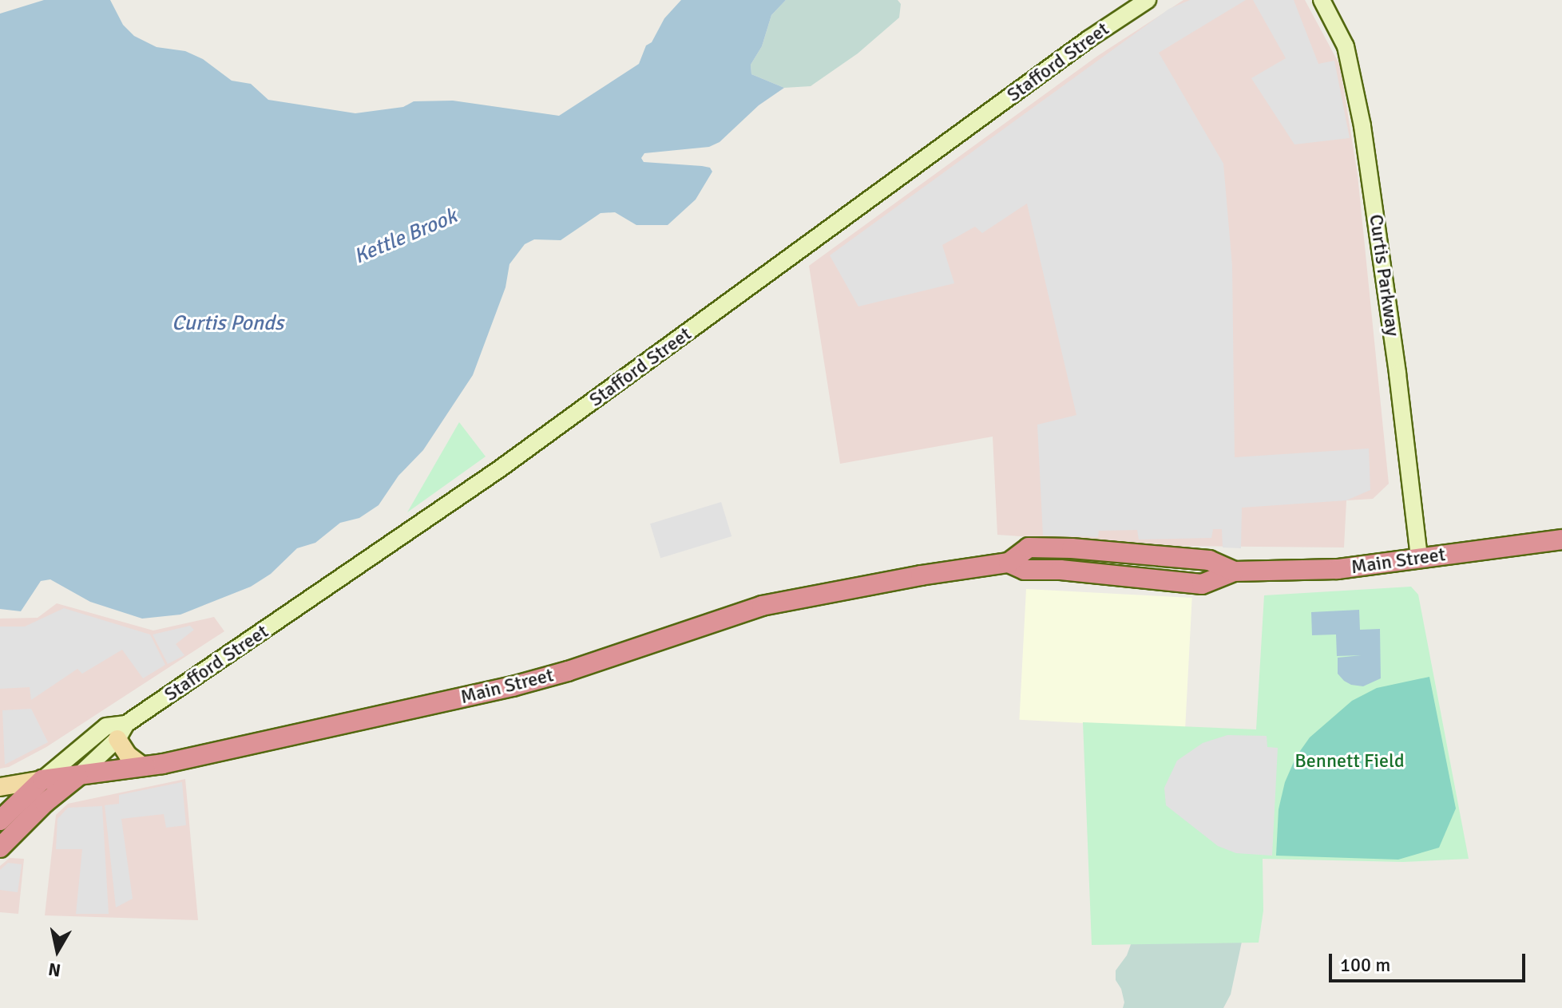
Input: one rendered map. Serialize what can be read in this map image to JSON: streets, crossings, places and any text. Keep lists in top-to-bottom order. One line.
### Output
{"streets":{"highway":["Main Street"],"main road":["Stafford Street","Curtis Parkway"]},"crossings":[["Stafford Street","Main Street"],["Curtis Parkway","Main Street"]],"water":["Kettle Brook","Curtis Ponds"],"parks":["Bennett Field"],"scale_bar":"100 m","north":"bottom"}
